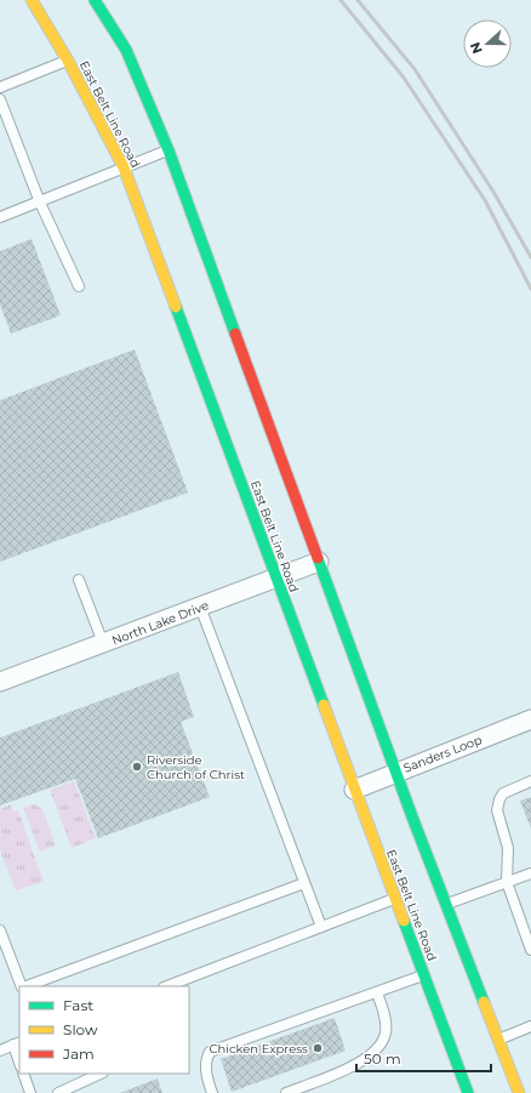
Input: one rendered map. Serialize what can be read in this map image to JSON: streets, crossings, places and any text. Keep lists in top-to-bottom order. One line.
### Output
{"streets":{"main road":["East Belt Line Road"],"street":["North Lake Drive","Sanders Loop"]},"crossings":[["East Belt Line Road","North Lake Drive"],["East Belt Line Road","Sanders Loop"]],"places":["Riverside Church of Christ","Chicken Express"],"legend":["Fast","Slow","Jam"],"scale_bar":"50 m","north":"left"}
